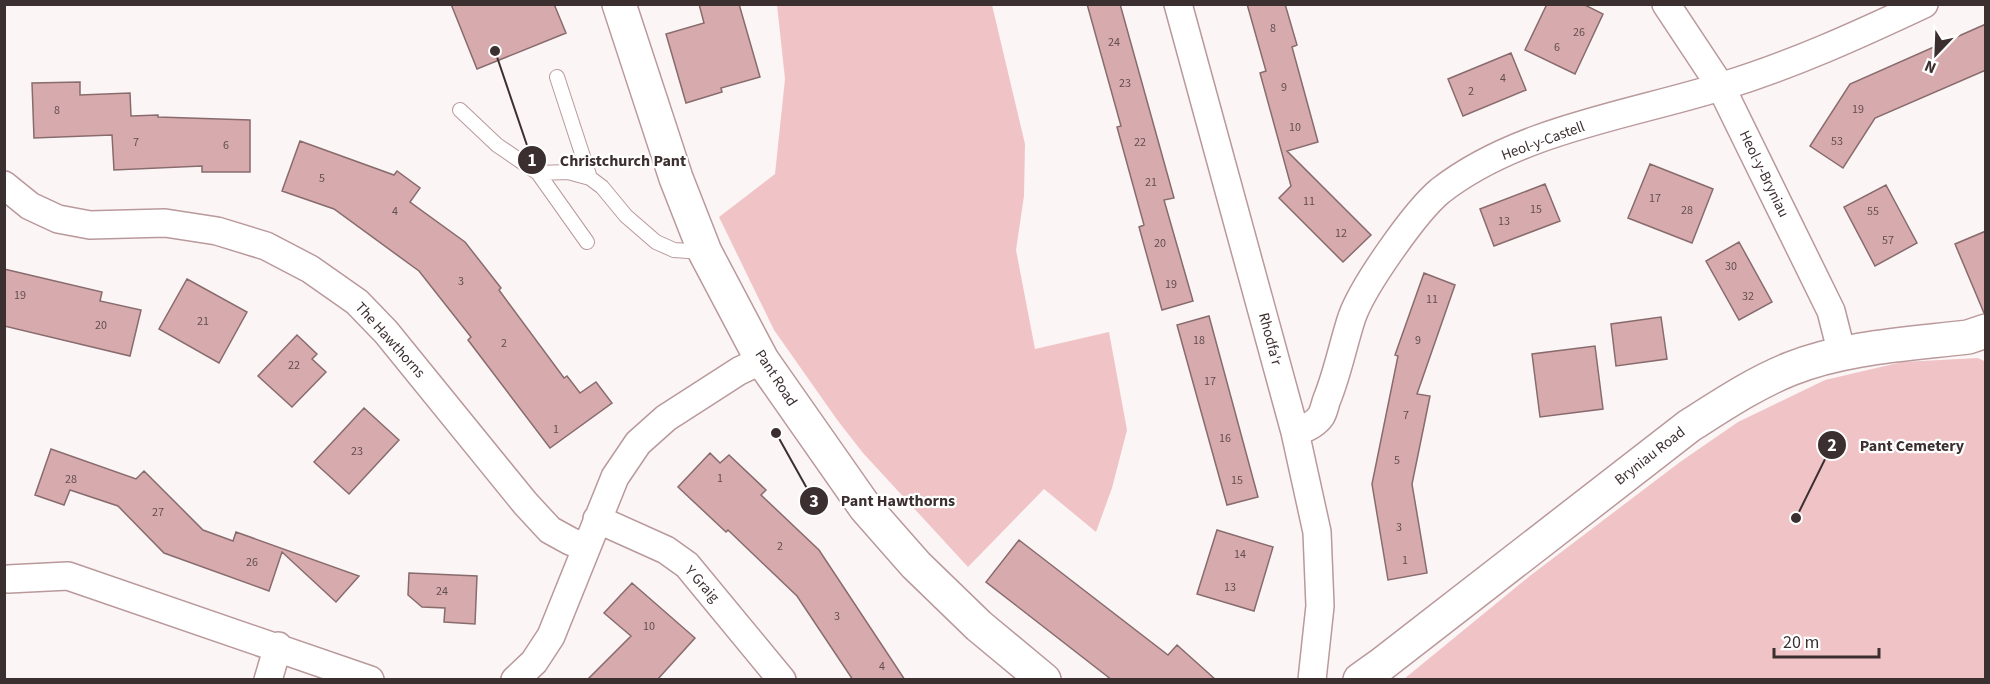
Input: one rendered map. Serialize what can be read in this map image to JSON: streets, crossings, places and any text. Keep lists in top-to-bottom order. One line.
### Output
{"streets":{"street":["Heol-y-Castell","Heol-y-Bryniau","Rhodfa'r","The Hawthorns","Pant Road","Bryniau Road","Y Graig"]},"crossings":[["Heol-y-Castell","Heol-y-Bryniau"],["Heol-y-Castell","Rhodfa'r"],["Heol-y-Bryniau","Bryniau Road"]],"places":["Christchurch Pant","Pant Hawthorns","Pant Cemetery"],"house_numbers":["8","26","24","6","4","23","9","2","19","8","10","53","7","22","6","5","21","17","11","15","28","4","55","13","12","57","20","30","3","19","19","32","11","21","20","18","9","2","22","17","7","1","16","23","5","1","28","15","27","3","2","14","1","26","13","24","3","10","4"],"scale_bar":"20 m","north":"bottom left"}
